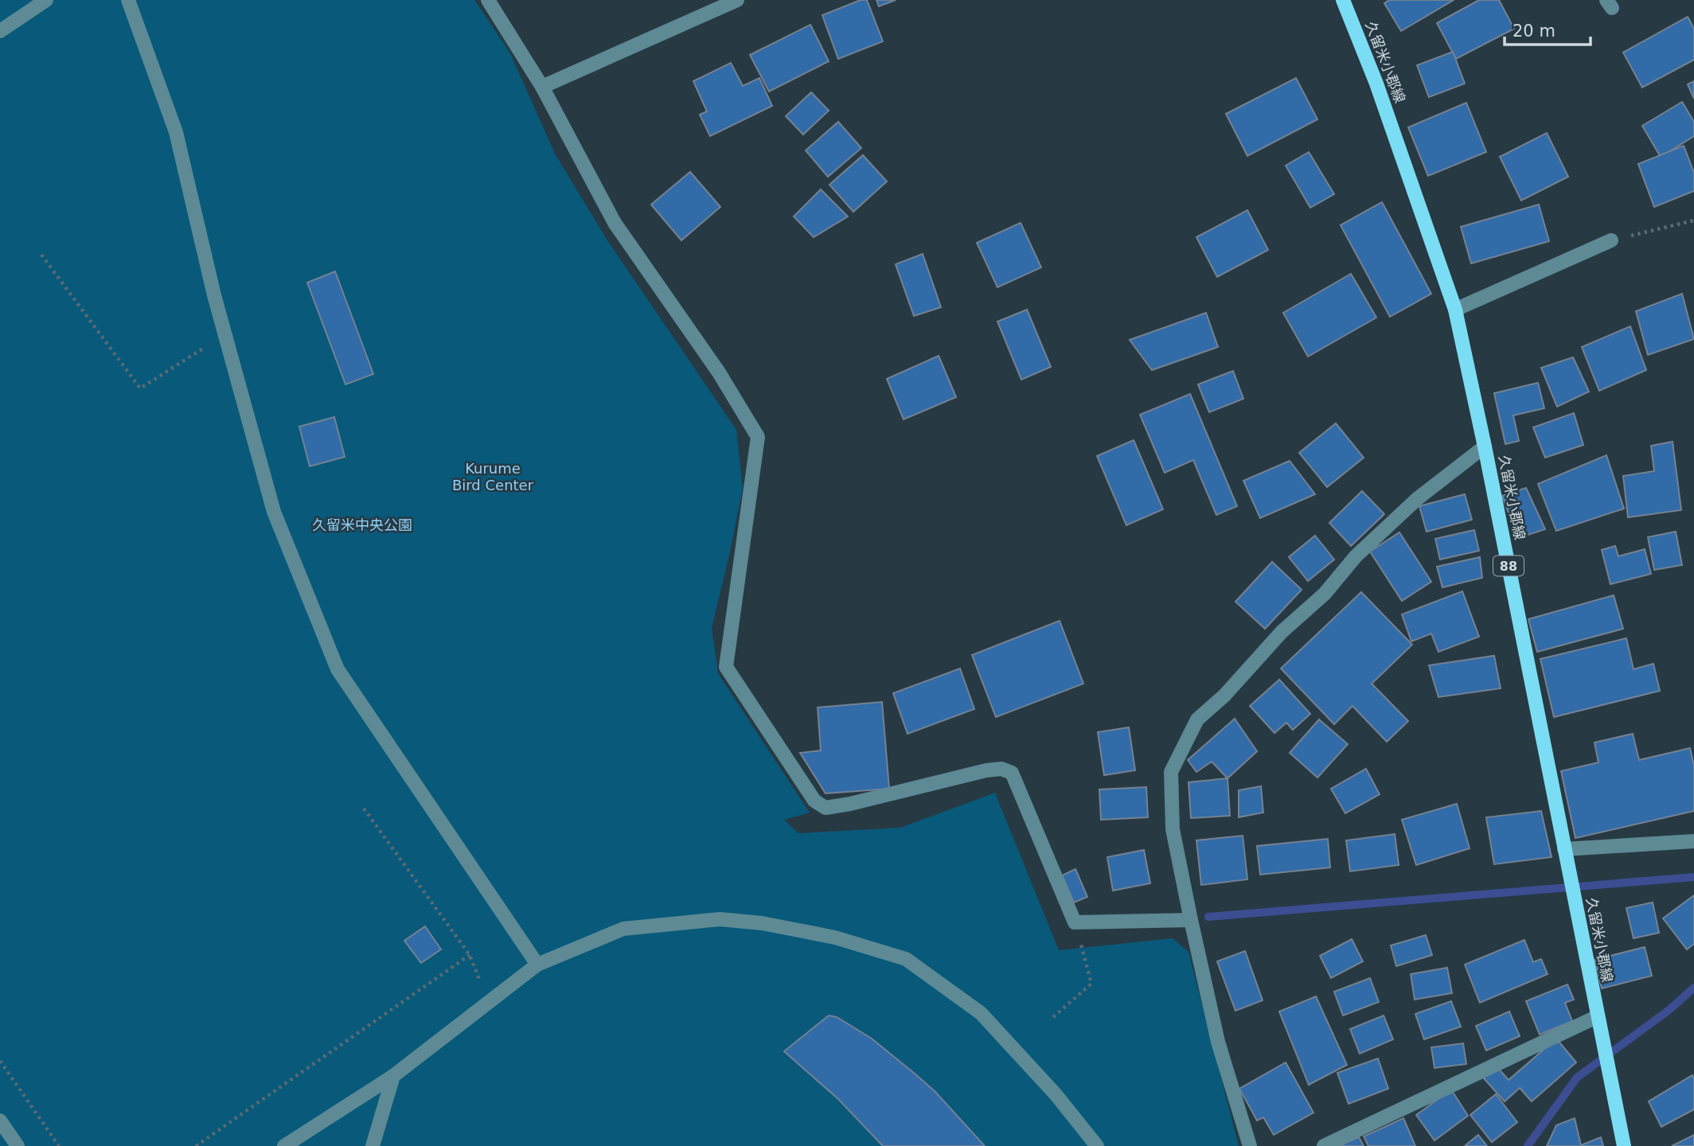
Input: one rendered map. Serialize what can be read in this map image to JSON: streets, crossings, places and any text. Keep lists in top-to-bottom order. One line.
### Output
{"streets":{"main road":["久留米小郡線","88"]},"parks":["Kurume Bird Center","久留米中央公園"],"scale_bar":"20 m"}
